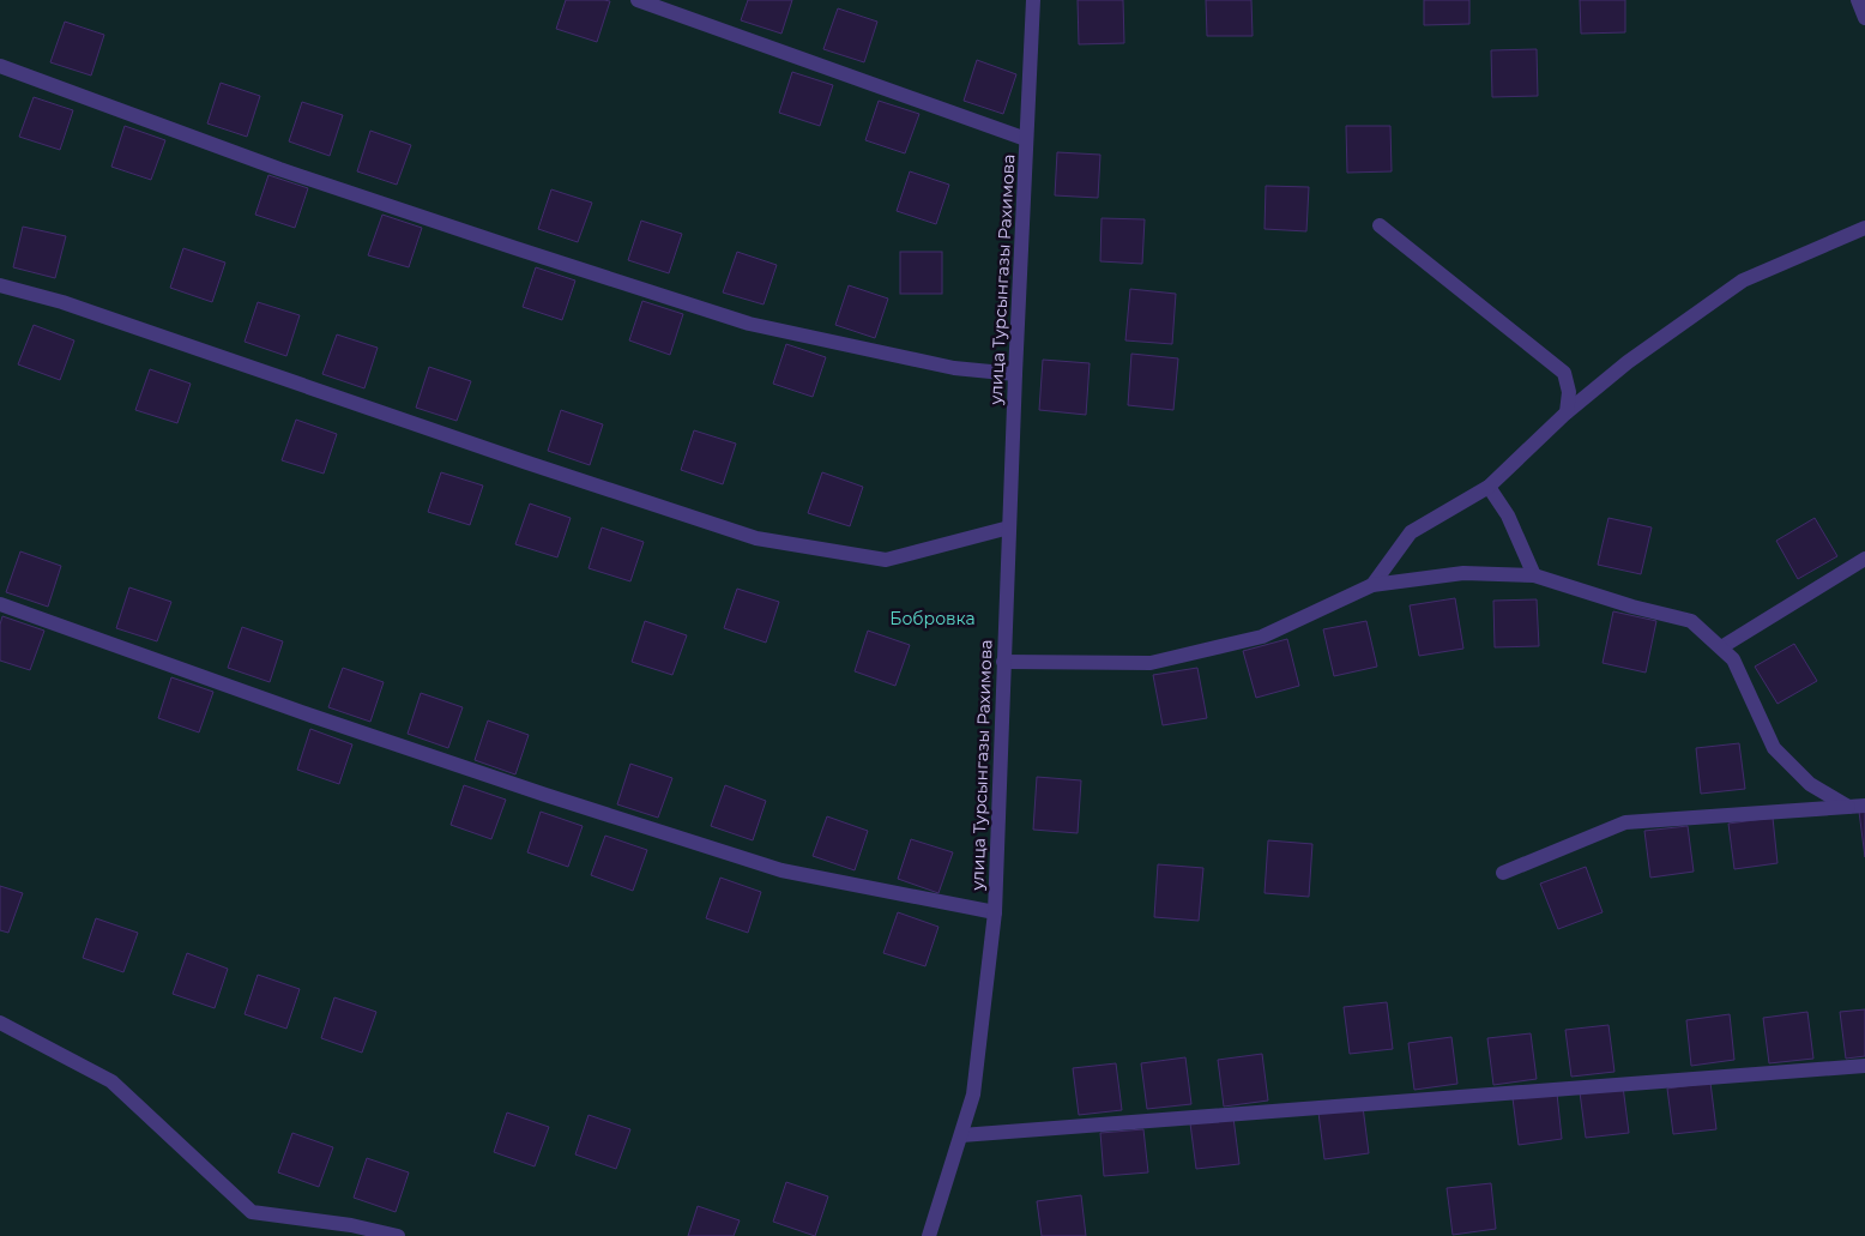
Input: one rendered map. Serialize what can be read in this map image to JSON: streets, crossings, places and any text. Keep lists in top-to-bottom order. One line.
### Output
{"streets":{"street":["улица Турсынгазы Рахимова"]},"parks":["Бобровка"]}
